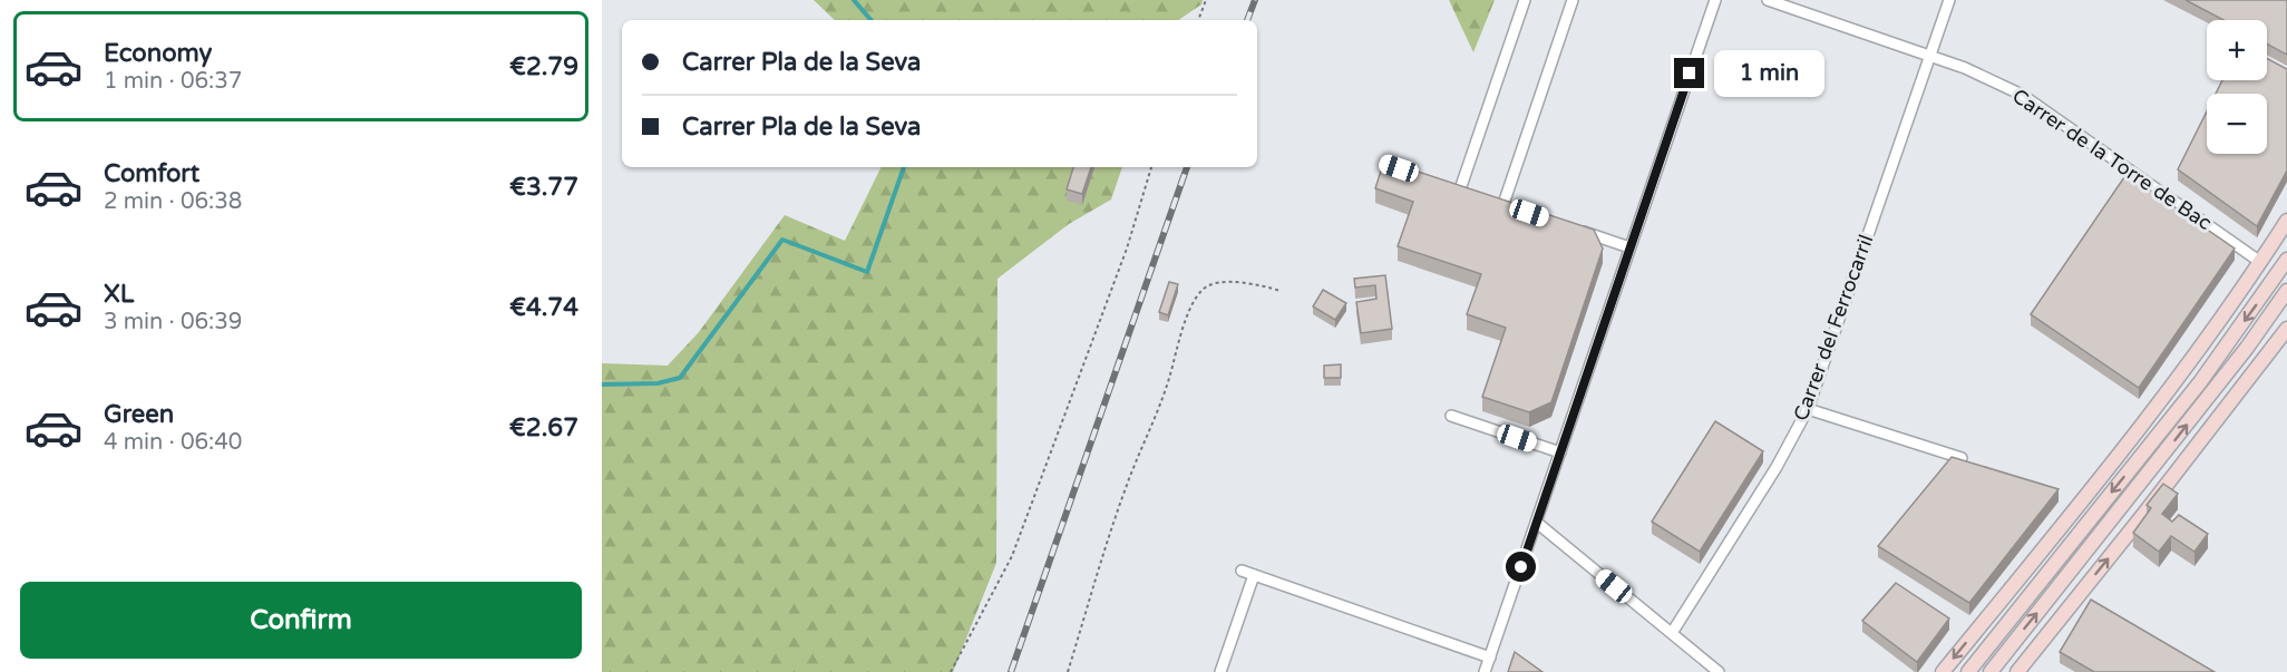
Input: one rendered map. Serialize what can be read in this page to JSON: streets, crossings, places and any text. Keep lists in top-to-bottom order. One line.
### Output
{"streets":{"street":["Carrer de la Torre de Bac","Carrer del Ferrocarril"]},"crossings":[["Carrer de la Torre de Bac","Carrer del Ferrocarril"]],"page":{"list":[{"name":"Economy","note":"1 min · 06:37","value":"€2.79"},{"name":"Comfort","note":"2 min · 06:38","value":"€3.77"},{"name":"XL","note":"3 min · 06:39","value":"€4.74"},{"name":"Green","note":"4 min · 06:40","value":"€2.67"}],"map_buttons":["+","−"],"banner":["Carrer Pla de la Seva","Carrer Pla de la Seva"],"bubble":"1 min","buttons":"Confirm"}}
